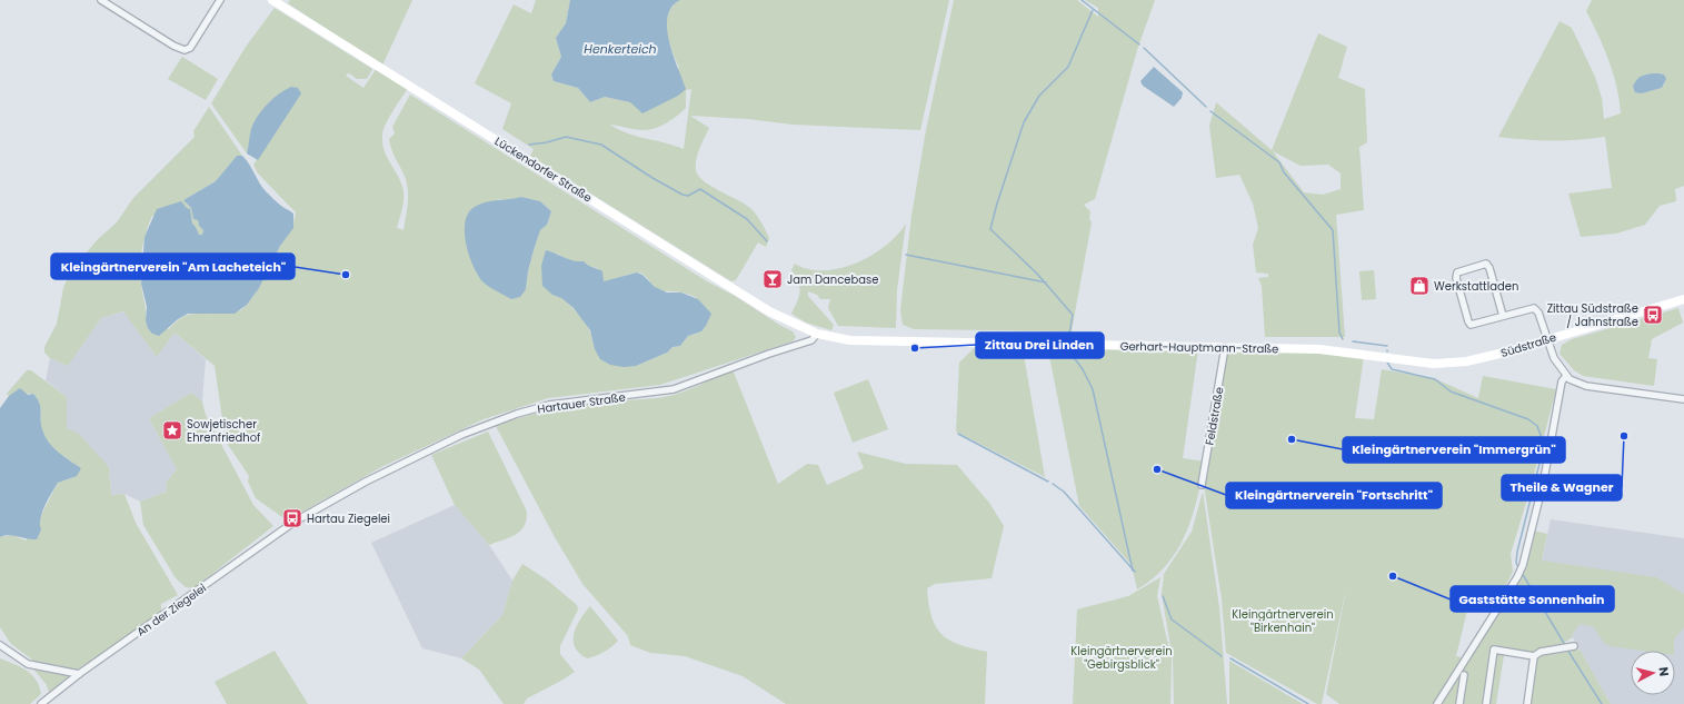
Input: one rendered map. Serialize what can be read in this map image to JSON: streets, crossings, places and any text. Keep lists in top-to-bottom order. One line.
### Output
{"streets":{"main road":["Lückendorfer Straße","Südstraße","Gerhart-Hauptmann-Straße"],"street":["Hartauer Straße","Feldstraße","An der Ziegelei"]},"crossings":[["Lückendorfer Straße","Gerhart-Hauptmann-Straße"],["Lückendorfer Straße","Hartauer Straße"],["Südstraße","Gerhart-Hauptmann-Straße"],["Gerhart-Hauptmann-Straße","Hartauer Straße"],["Gerhart-Hauptmann-Straße","Feldstraße"],["Hartauer Straße","An der Ziegelei"]],"water":["Henkerteich"],"parks":["Kleingärtnerverein \"Birkenhain\"","Kleingärtnerverein \"Gebirgsblick\""],"places":{"other":["Kleingärtnerverein \"Am Lacheteich\"","Zittau Drei Linden","Theile & Wagner","Kleingärtnerverein \"Immergrün\"","Kleingärtnerverein \"Fortschritt\"","Gaststätte Sonnenhain"],"bar":["Jam Dancebase"],"shop":["Werkstattladen"],"bus stop":["Zittau Südstraße / Jahnstraße","Hartau Ziegelei"],"place":["Sowjetischer Ehrenfriedhof"]},"north":"right"}
